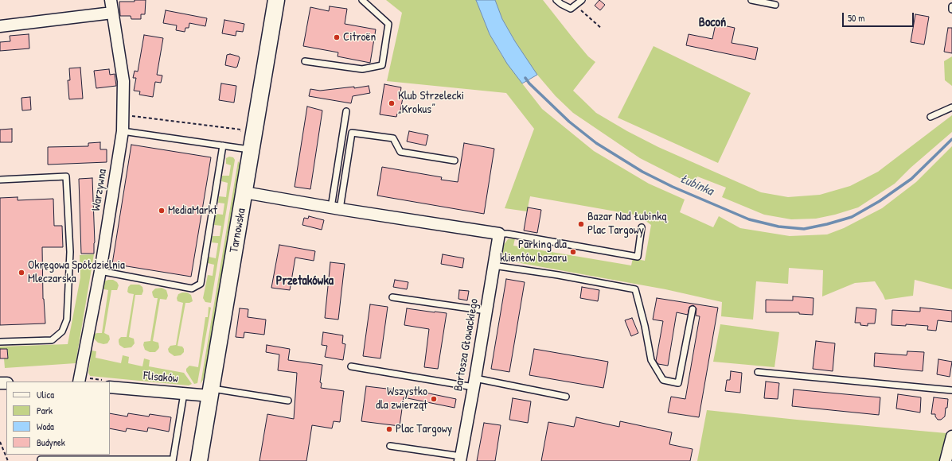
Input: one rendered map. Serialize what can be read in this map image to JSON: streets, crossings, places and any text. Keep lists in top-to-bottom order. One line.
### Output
{"streets":{"main road":["Tarnowska"],"street":["Warzywna","Bartosza Głowackiego","Flisaków"]},"crossings":[["Tarnowska","Flisaków"]],"districts":["Bocoń","Przetakówka"],"water":["Łubinka"],"places":["Citroën","Klub Strzelecki „Krokus”","MediaMarkt","Bazar Nad Łubinką Plac Targowy","Parking dla klientów bazaru","Okręgowa Spółdzielnia Mleczarska","Wszystko dla zwierząt","Plac Targowy"],"legend":["Ulica","Park","Woda","Budynek"],"scale_bar":"50 m"}
